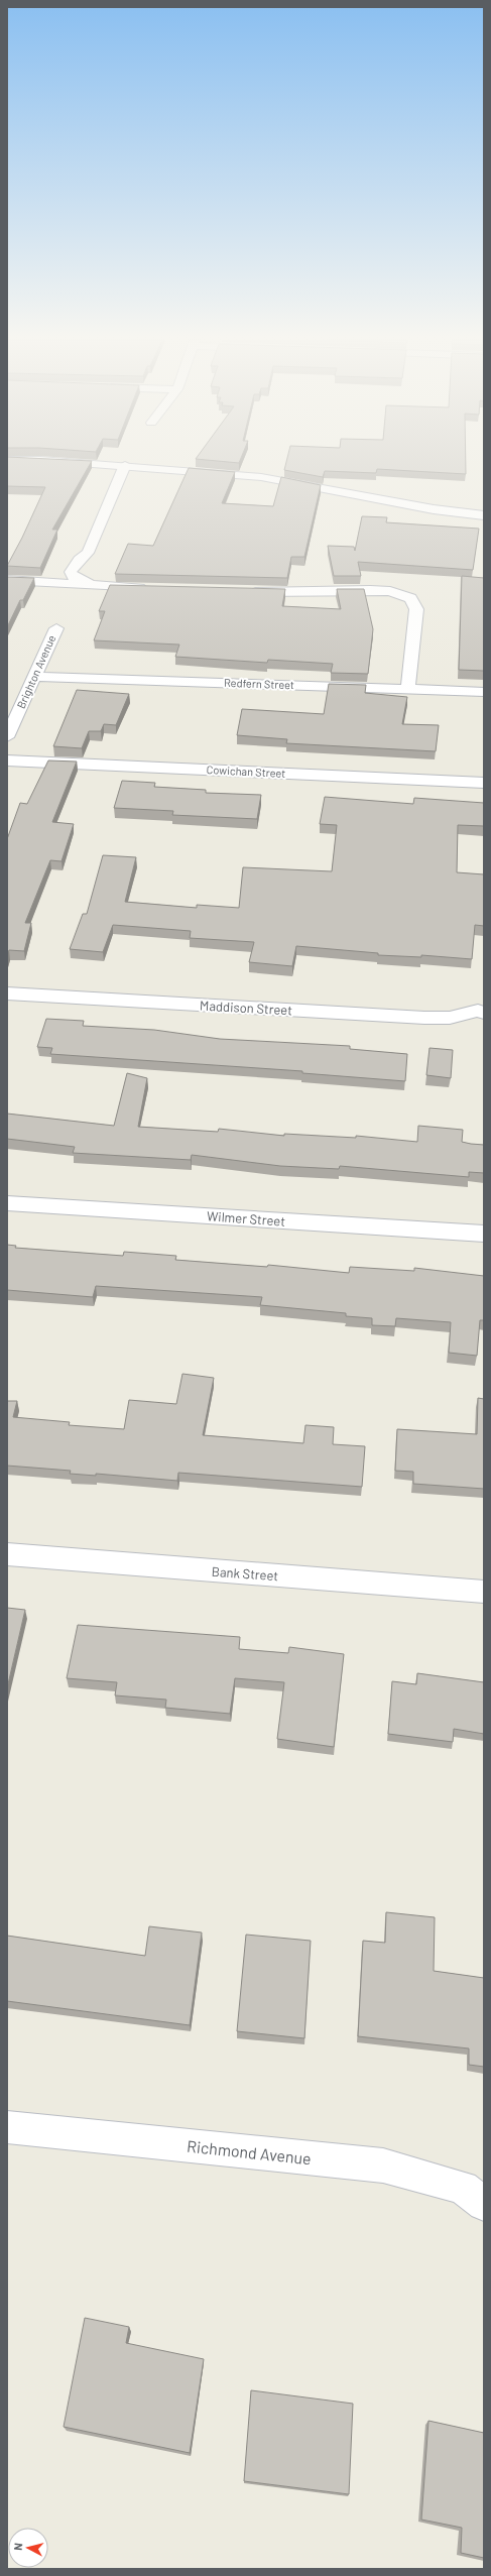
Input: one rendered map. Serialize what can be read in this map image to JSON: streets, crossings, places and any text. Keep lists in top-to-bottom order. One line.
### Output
{"streets":{"street":["Brighton Avenue","Redfern Street","Cowichan Street","Maddison Street","Wilmer Street","Bank Street","Richmond Avenue"]},"crossings":[["Brighton Avenue","Redfern Street"]],"north":"left"}
